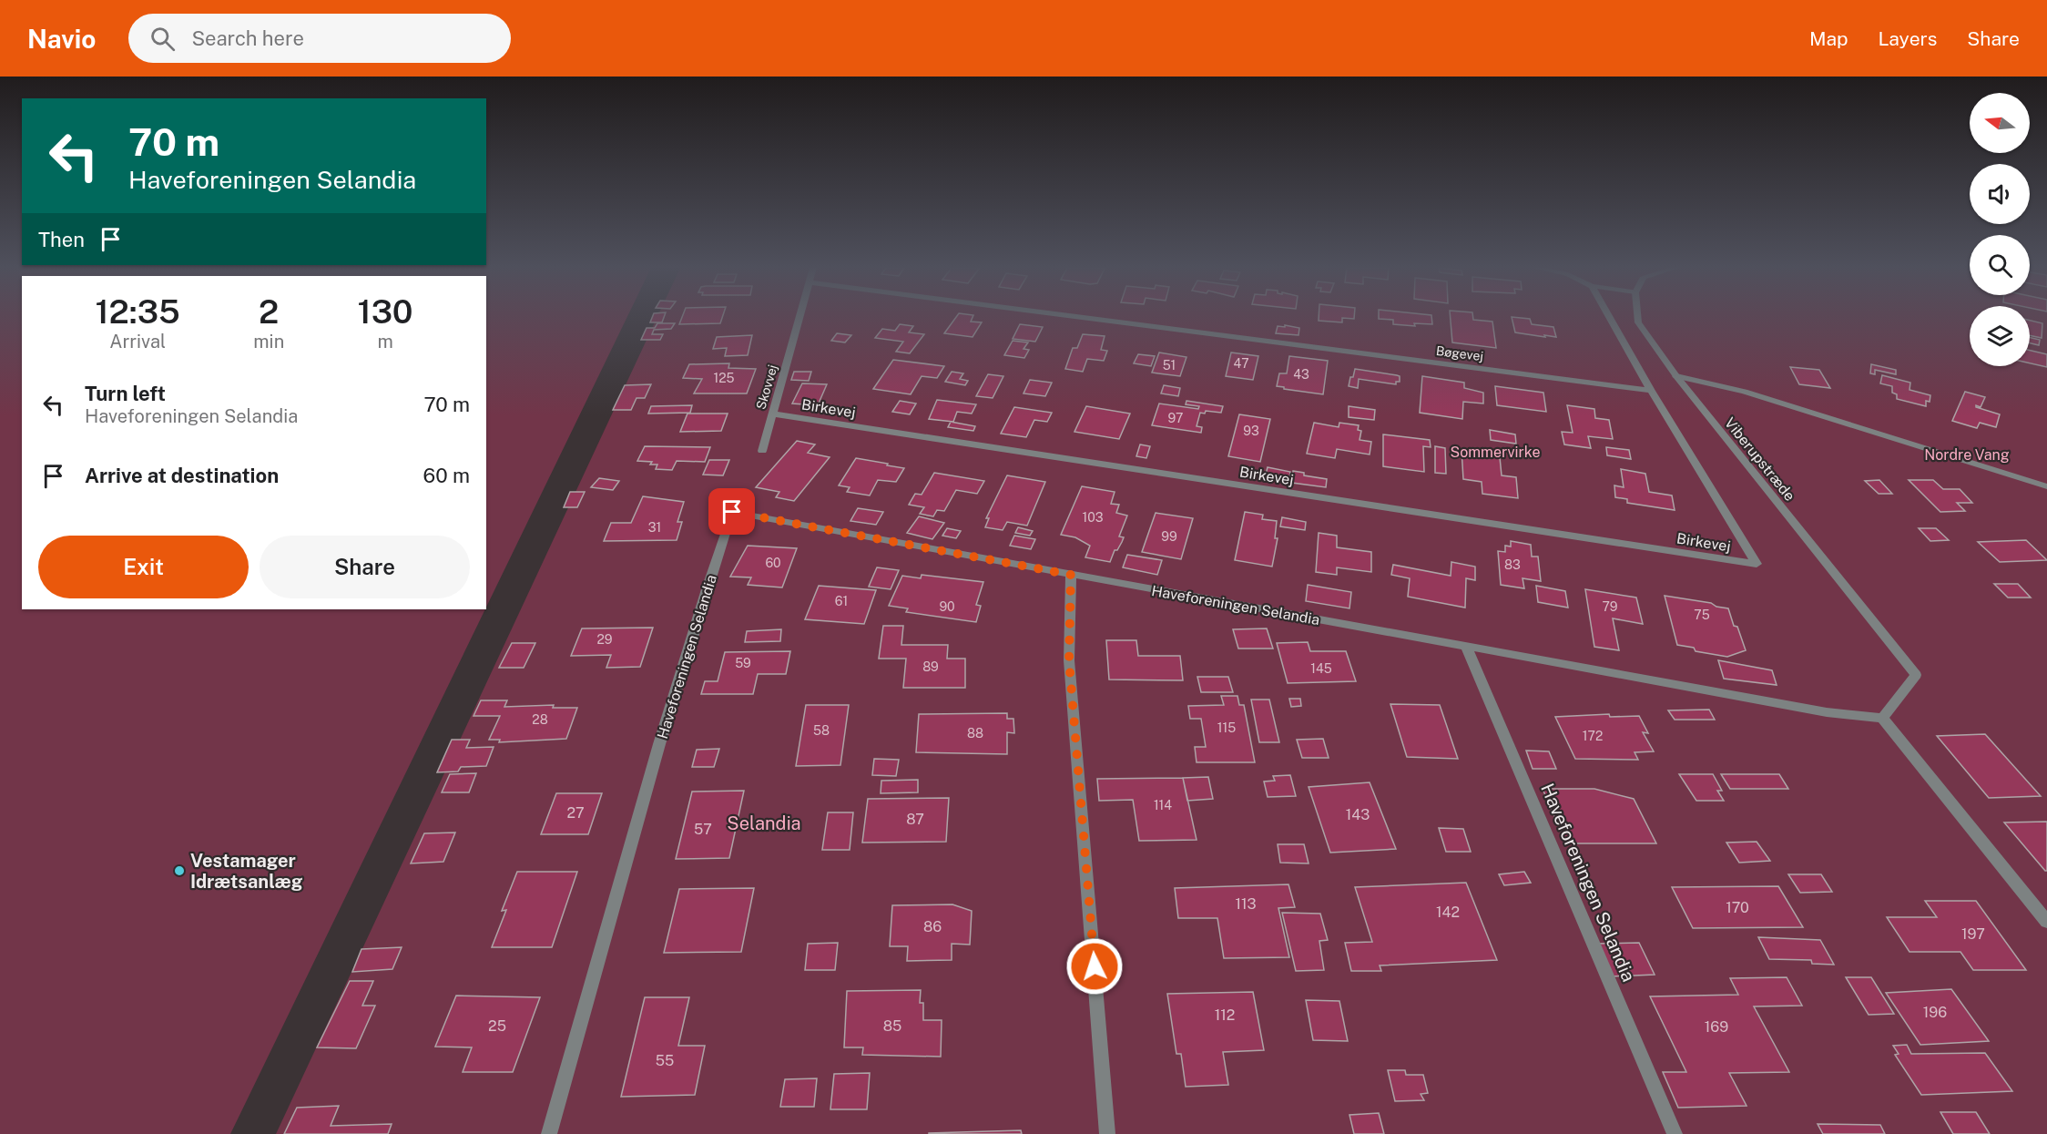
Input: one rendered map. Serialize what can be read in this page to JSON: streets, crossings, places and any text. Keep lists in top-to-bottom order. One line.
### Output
{"streets":{"street":["Bøgevej","Skovvej","Birkevej","Viberupstræde","Haveforeningen Selandia"]},"crossings":[["Bøgevej","Birkevej"],["Skovvej","Birkevej"],["Viberupstræde","Haveforeningen Selandia"]],"parks":["Sommervirke","Nordre Vang","Selandia"],"places":["Vestamager Idrætsanlæg"],"house_numbers":["47","51","43","125","97","93","103","31","99","60","83","61","90","79","75","29","59","89","145","28","115","58","88","172","114","27","143","87","57","113","170","142","86","197","196","112","25","85","169","55"],"north":"left","page":{"header":"Navio","search":"Search here","nav":["Map","Layers","Share"],"turn":["70 m","Haveforeningen Selandia"],"then":"Then","eta":["12:35","Arrival","2","min","130","m"],"list":[{"name":"Turn left","note":"Haveforeningen Selandia","value":"70 m"},{"name":"Arrive at destination","value":"60 m"}],"buttons":["Exit","Share"]}}
